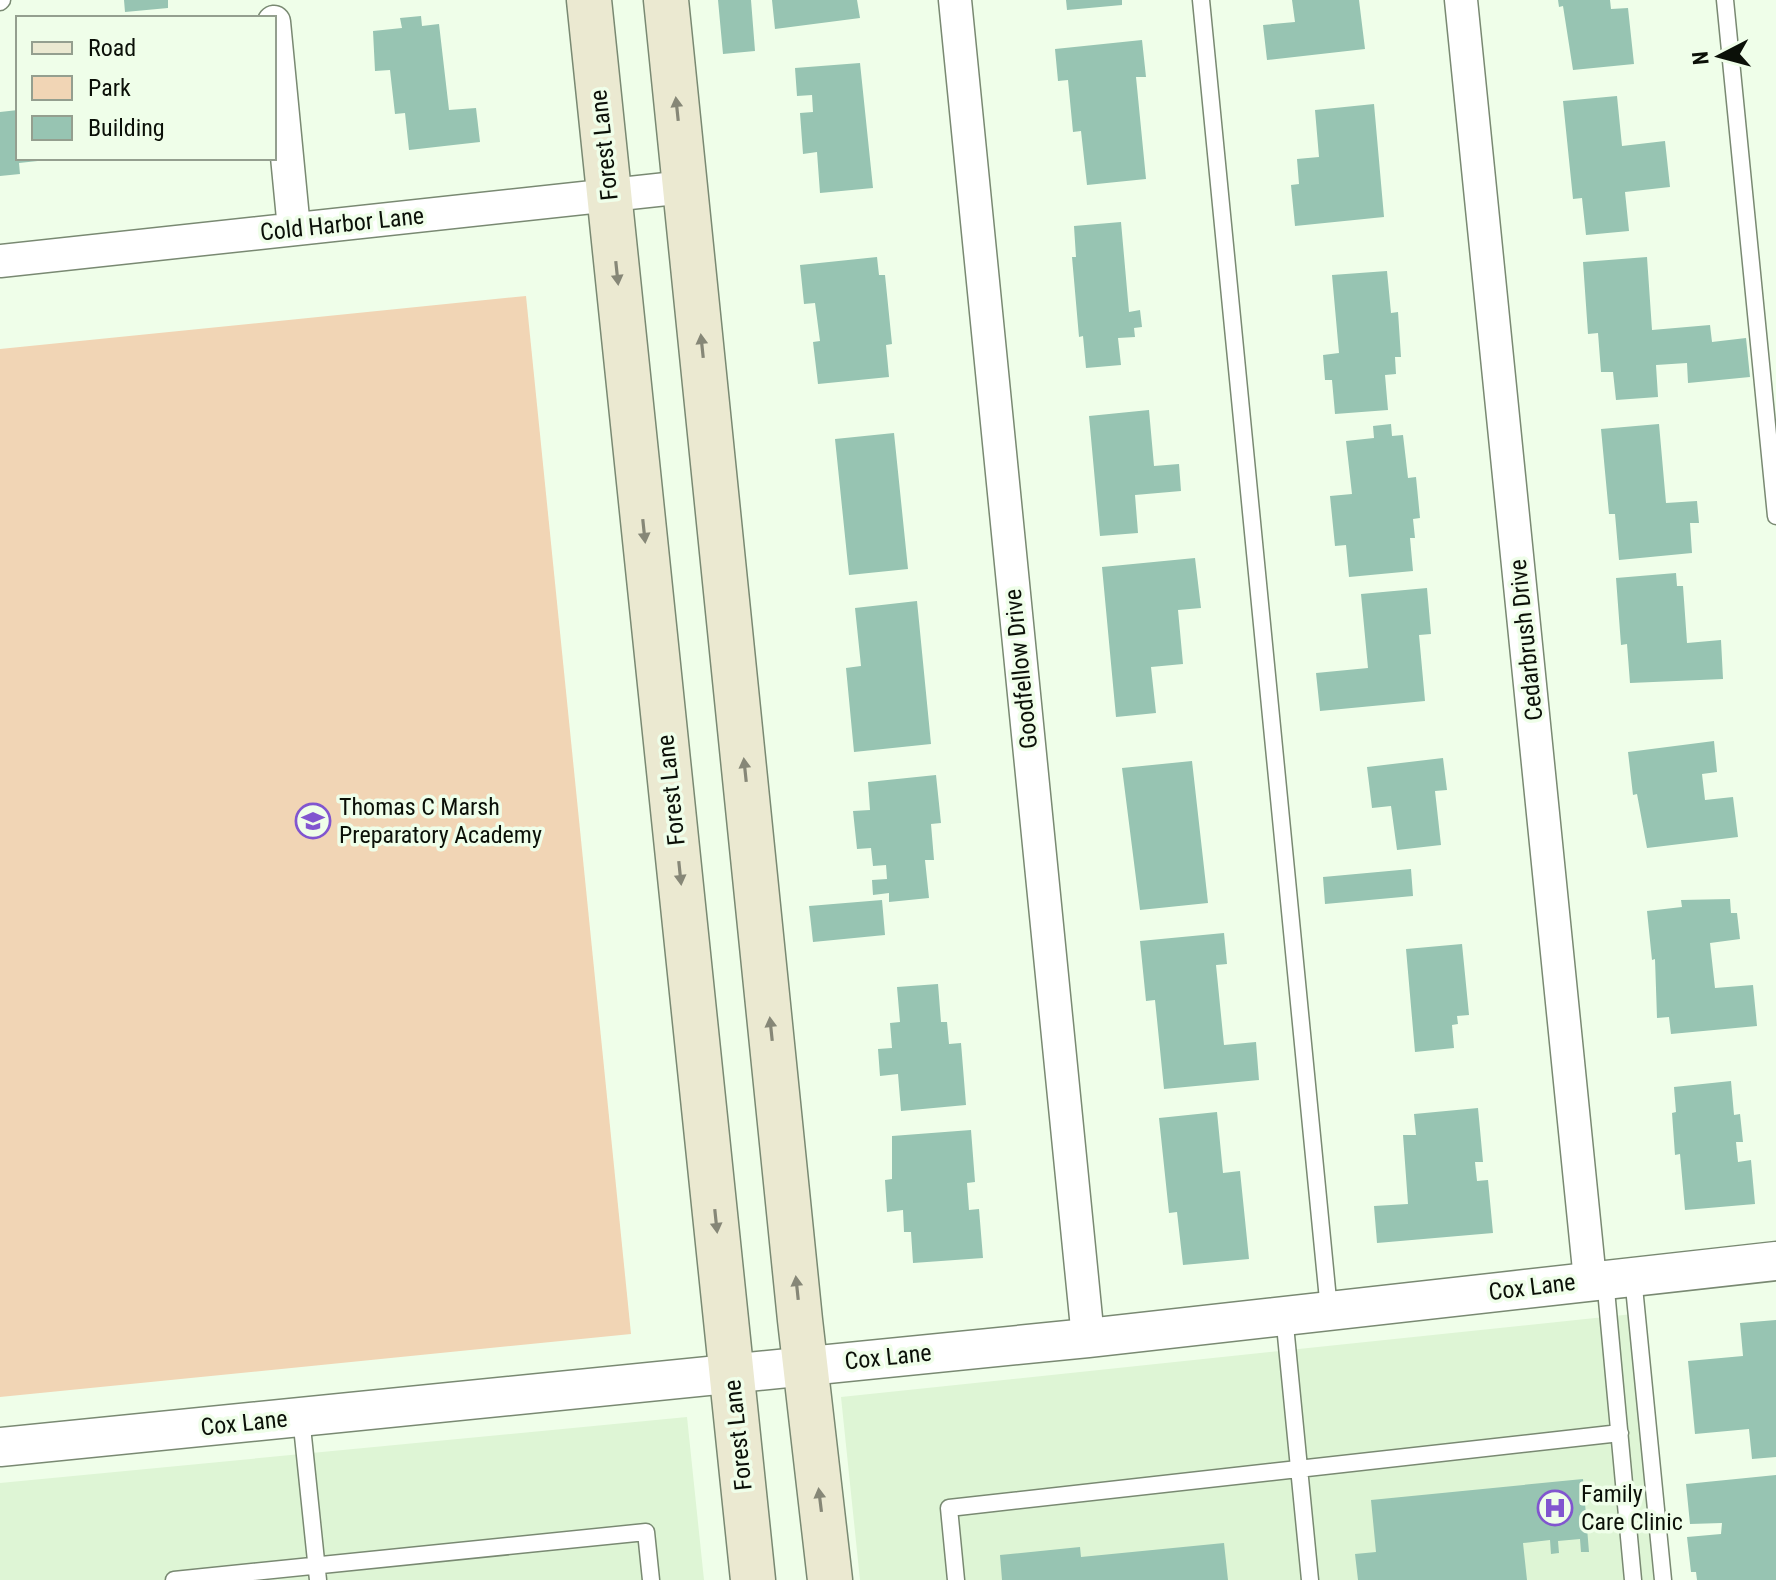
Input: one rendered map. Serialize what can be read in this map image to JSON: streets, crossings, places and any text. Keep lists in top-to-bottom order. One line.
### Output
{"streets":{"main road":["Forest Lane"],"street":["Cold Harbor Lane","Cedarbrush Drive","Goodfellow Drive","Cox Lane"]},"crossings":[["Forest Lane","Cold Harbor Lane"],["Forest Lane","Cox Lane"],["Cedarbrush Drive","Cox Lane"],["Goodfellow Drive","Cox Lane"]],"places":{"school or university":["Thomas C Marsh Preparatory Academy"],"hospital":["Family Care Clinic"]},"legend":["Road","Park","Building"],"north":"left"}
